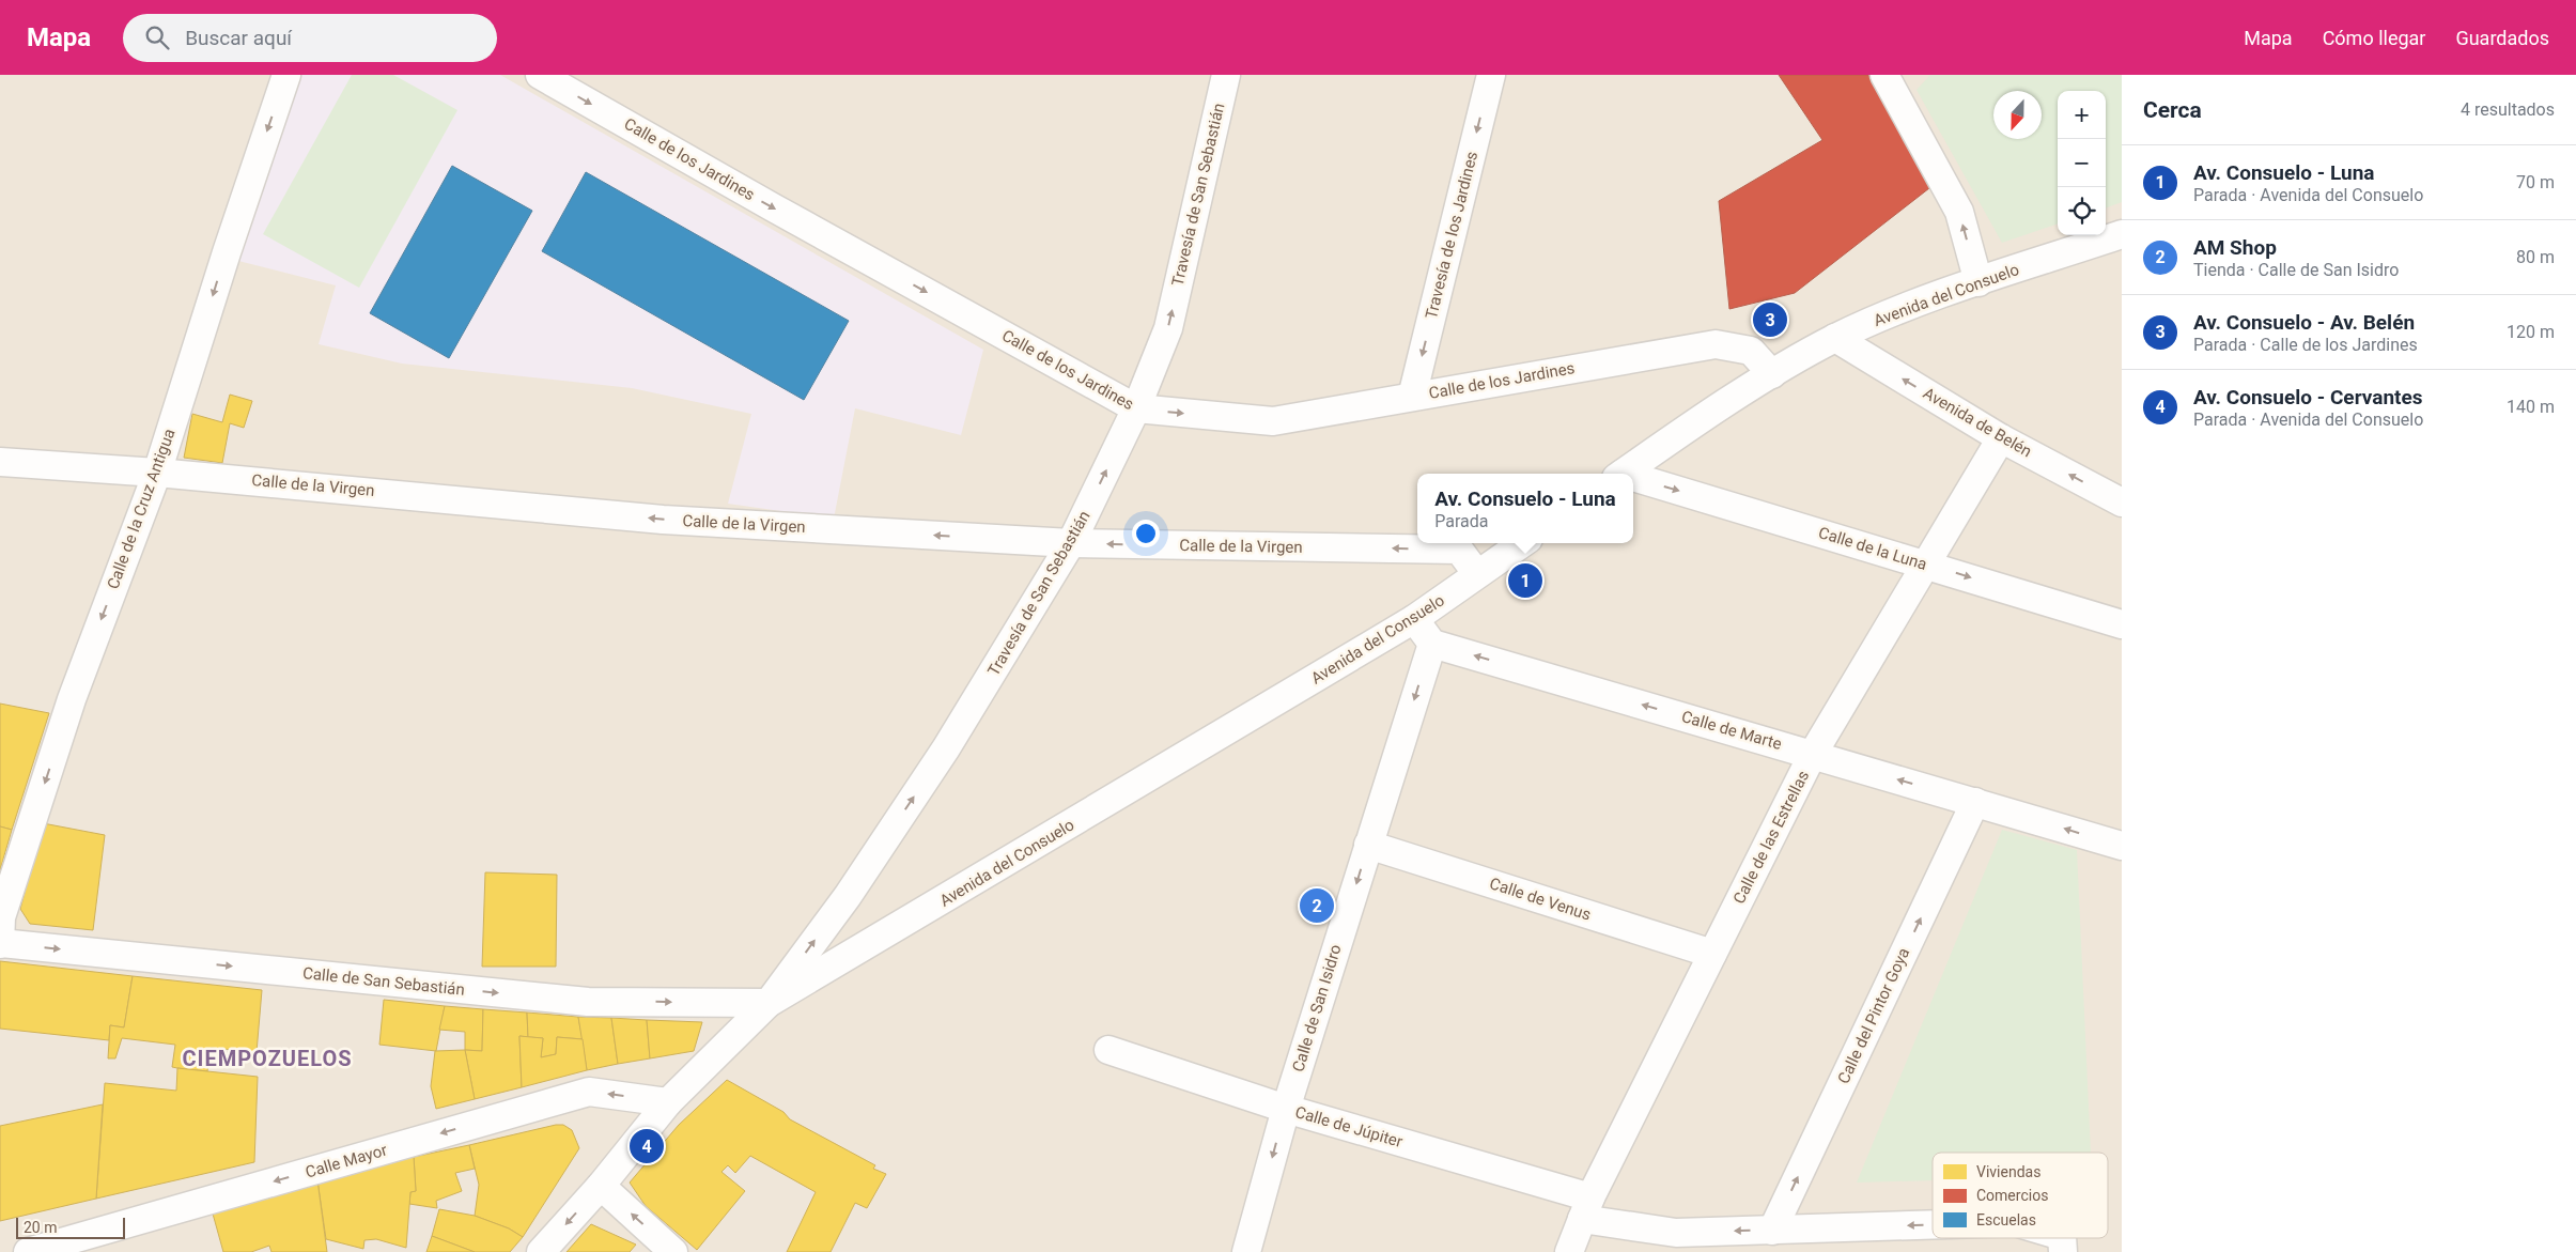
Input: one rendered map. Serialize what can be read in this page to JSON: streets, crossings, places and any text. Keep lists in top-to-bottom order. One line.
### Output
{"streets":{"street":["Calle de los Jardines","Travesía de San Sebastián","Travesía de los Jardines","Avenida del Consuelo","Avenida de Belén","Calle de la Virgen","Calle de la Cruz Antigua","Calle de la Luna","Calle de Marte","Calle de las Estrellas","Calle de Venus","Calle de San Sebastián","Calle de San Isidro","Calle del Pintor Goya","Calle de Júpiter","Calle Mayor"]},"crossings":[["Calle de los Jardines","Travesía de San Sebastián"],["Calle de los Jardines","Travesía de los Jardines"],["Calle de los Jardines","Avenida del Consuelo"],["Travesía de San Sebastián","Avenida del Consuelo"],["Travesía de San Sebastián","Calle de la Virgen"],["Travesía de San Sebastián","Calle de San Sebastián"],["Avenida del Consuelo","Avenida de Belén"],["Avenida del Consuelo","Calle de la Virgen"],["Avenida del Consuelo","Calle de San Sebastián"],["Avenida del Consuelo","Calle Mayor"],["Avenida de Belén","Calle de las Estrellas"],["Calle de la Virgen","Calle de la Cruz Antigua"],["Calle de la Cruz Antigua","Calle de San Sebastián"],["Calle de la Luna","Calle de las Estrellas"],["Calle de Marte","Calle de las Estrellas"],["Calle de Marte","Calle de San Isidro"],["Calle de Marte","Calle del Pintor Goya"],["Calle de las Estrellas","Calle de Venus"],["Calle de las Estrellas","Calle de Júpiter"],["Calle de Venus","Calle de San Isidro"],["Calle de San Isidro","Calle de Júpiter"]],"one_way":["Calle de los Jardines","Travesía de San Sebastián","Travesía de los Jardines","Avenida de Belén","Calle de la Virgen","Calle de la Cruz Antigua","Calle de la Luna","Calle de Marte","Calle de San Sebastián","Calle de San Isidro","Calle del Pintor Goya","Calle Mayor"],"districts":["CIEMPOZUELOS"],"legend":["Viviendas","Comercios","Escuelas"],"scale_bar":"20 m","north":"bottom","page":{"header":"Mapa","search":"Buscar aquí","nav":["Mapa","Cómo llegar","Guardados"],"heading":["Cerca","4 resultados"],"map_buttons":["+","−"],"list":[{"mark":"1","name":"Av. Consuelo - Luna","note":"Parada · Avenida del Consuelo","value":"70 m"},{"mark":"2","name":"AM Shop","note":"Tienda · Calle de San Isidro","value":"80 m"},{"mark":"3","name":"Av. Consuelo - Av. Belén","note":"Parada · Calle de los Jardines","value":"120 m"},{"mark":"4","name":"Av. Consuelo - Cervantes","note":"Parada · Avenida del Consuelo","value":"140 m"}],"pins":["3","1","2","4"],"popup":["Av. Consuelo - Luna","Parada"],"scale":"20 m"}}
